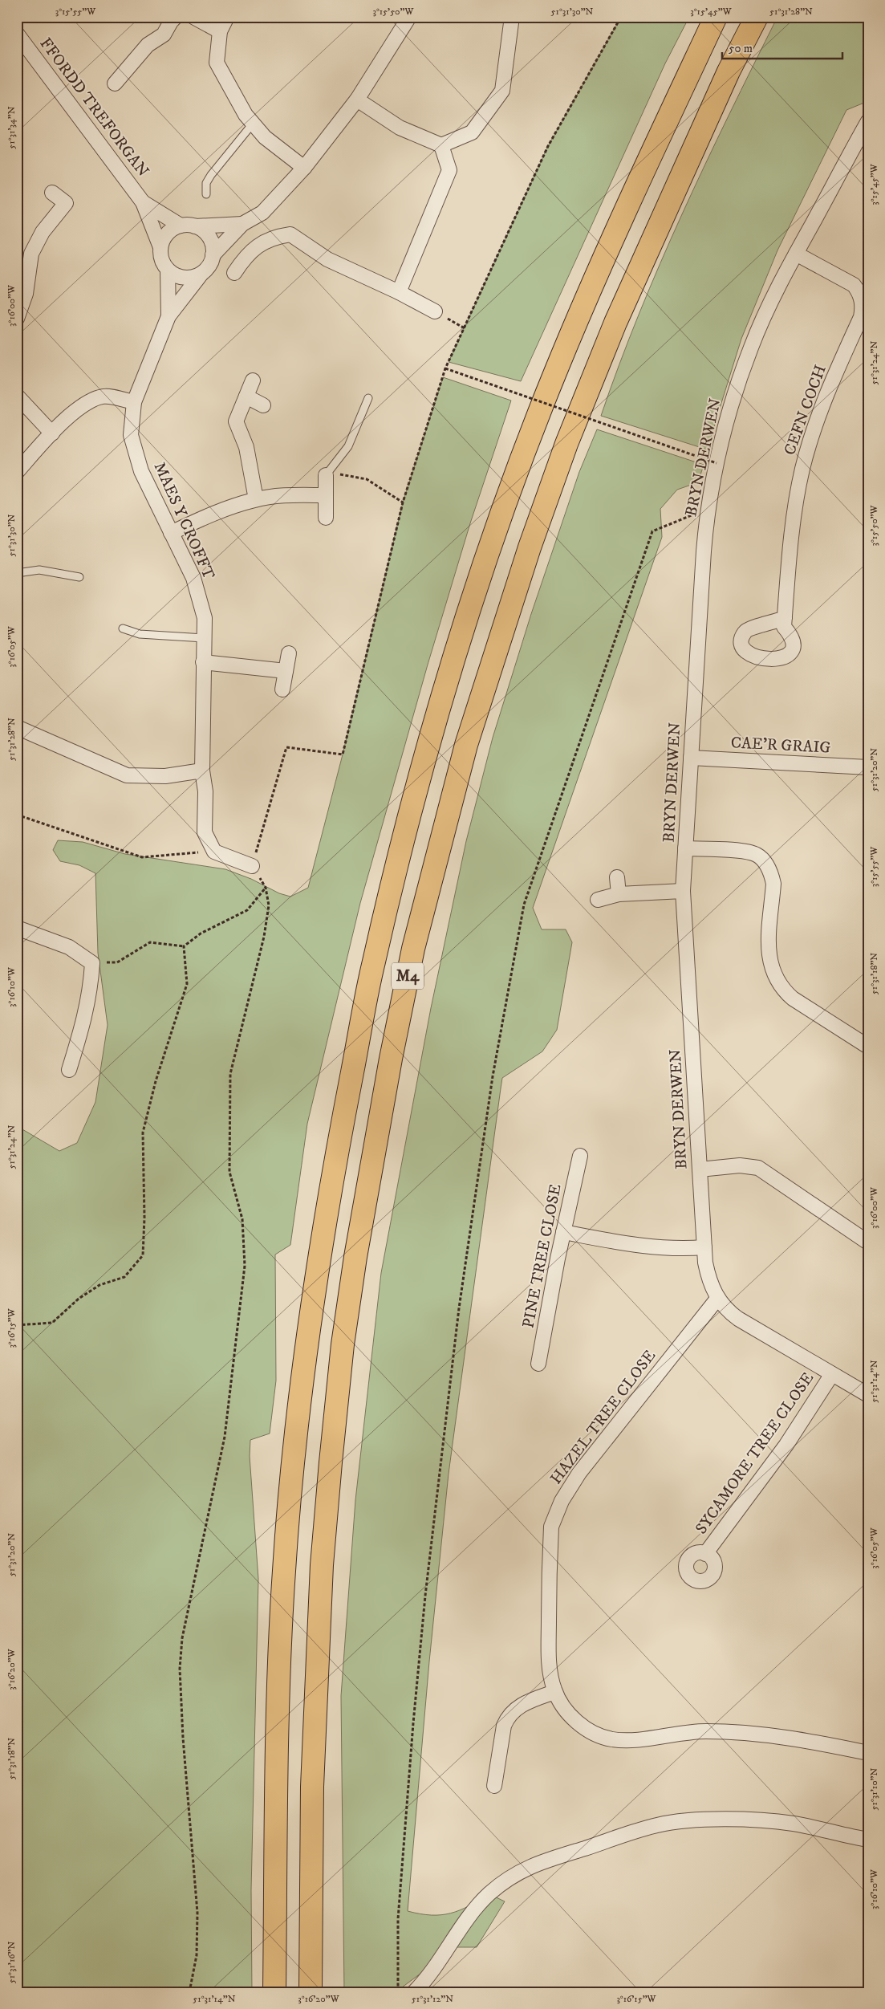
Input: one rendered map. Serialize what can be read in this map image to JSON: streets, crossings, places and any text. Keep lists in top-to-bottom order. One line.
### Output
{"streets":{"highway":["M4"],"street":["FFORDD TREFORGAN","CEFN COCH","BRYN DERWEN","MAES Y CROFFT","CAE'R GRAIG","PINE TREE CLOSE","HAZEL TREE CLOSE","SYCAMORE TREE CLOSE"]},"crossings":[["FFORDD TREFORGAN","MAES Y CROFFT"],["CEFN COCH","BRYN DERWEN"],["BRYN DERWEN","CAE'R GRAIG"],["BRYN DERWEN","HAZEL TREE CLOSE"],["BRYN DERWEN","SYCAMORE TREE CLOSE"]],"scale_bar":"50 m","coordinates":["3°15'55\"W","3°15'50\"W","51°31'30\"N","3°15'45\"W","51°31'28\"N","51°31'34\"N","3°16'00\"W","51°31'24\"N","3°16'05\"W","51°31'20\"N","51°31'18\"N","3°16'10\"W","3°16'15\"W","51°31'14\"N","3°16'20\"W","51°31'10\"N","51°31'16\"N","51°31'12\"N"]}
